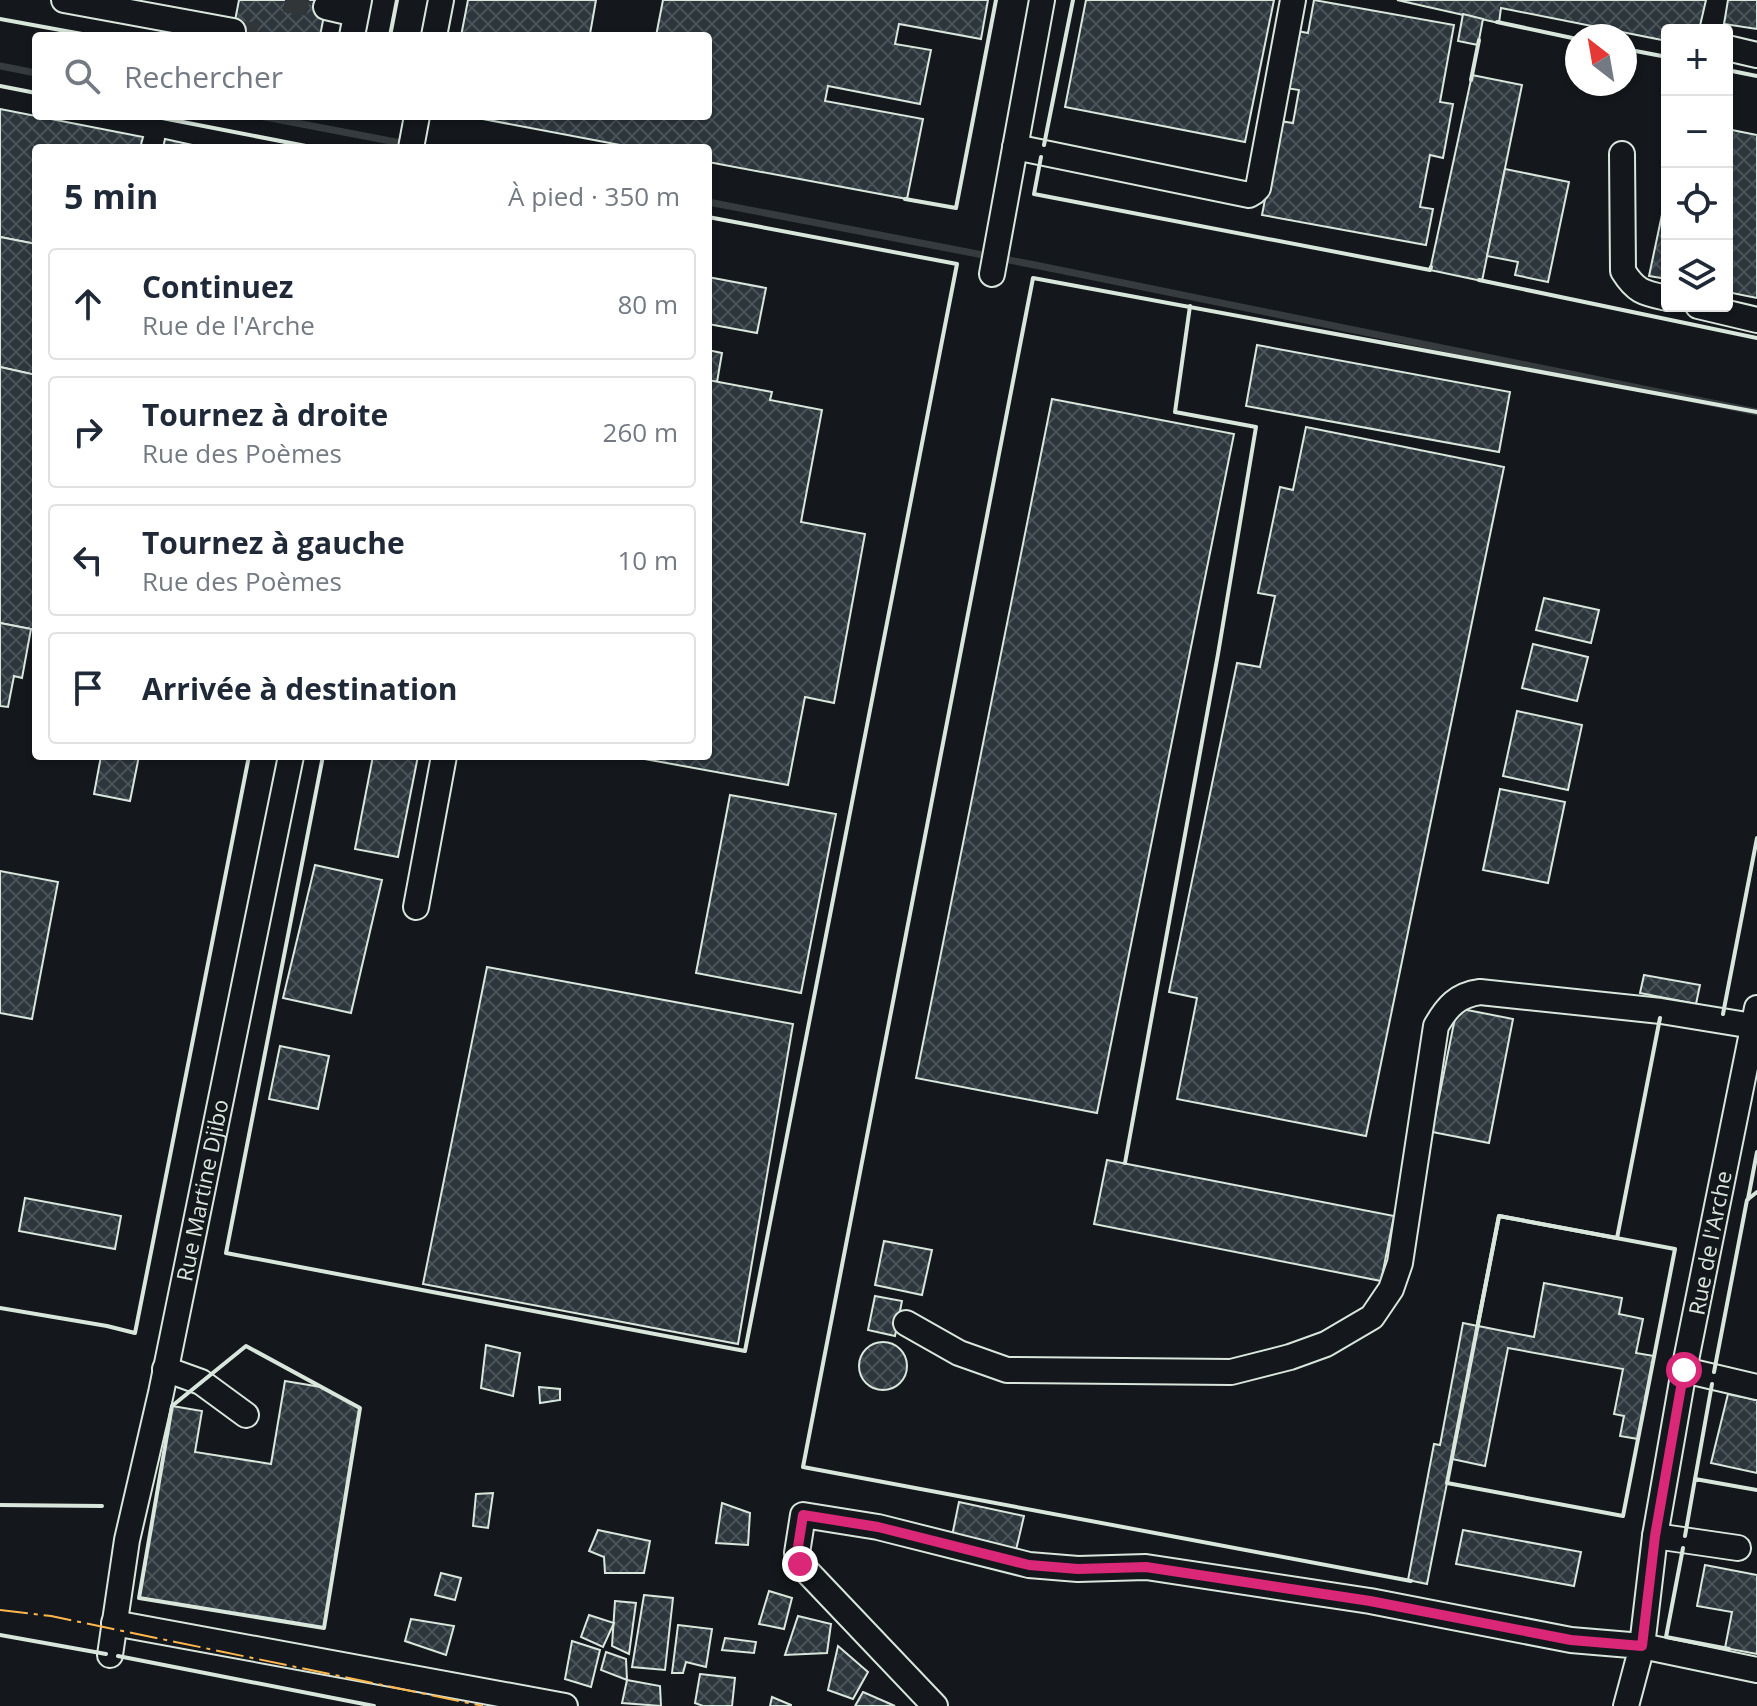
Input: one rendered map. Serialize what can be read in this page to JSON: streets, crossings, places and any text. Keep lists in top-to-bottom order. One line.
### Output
{"streets":{"street":["Rue Martine Djibo","Rue de l'Arche"]},"north":"top left","page":{"map_buttons":["+","−"],"search":"Rechercher","heading":["5 min","À pied · 350 m"],"list":[["Continuez","Rue de l'Arche","80 m"],["Tournez à droite","Rue des Poèmes","260 m"],["Tournez à gauche","Rue des Poèmes","10 m"],"Arrivée à destination"]}}
